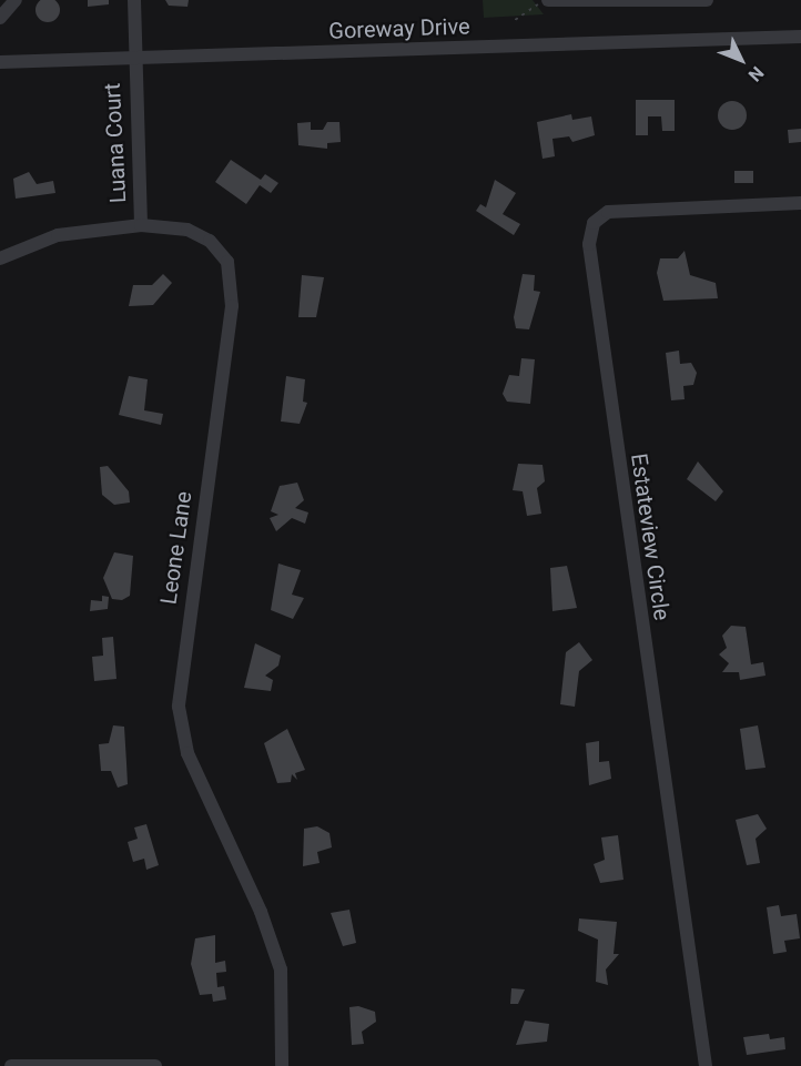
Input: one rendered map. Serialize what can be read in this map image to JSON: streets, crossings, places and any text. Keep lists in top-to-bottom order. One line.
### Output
{"streets":{"street":["Goreway Drive","Luana Court","Estateview Circle","Leone Lane"]},"crossings":[["Goreway Drive","Luana Court"],["Luana Court","Leone Lane"]],"north":"bottom right"}
